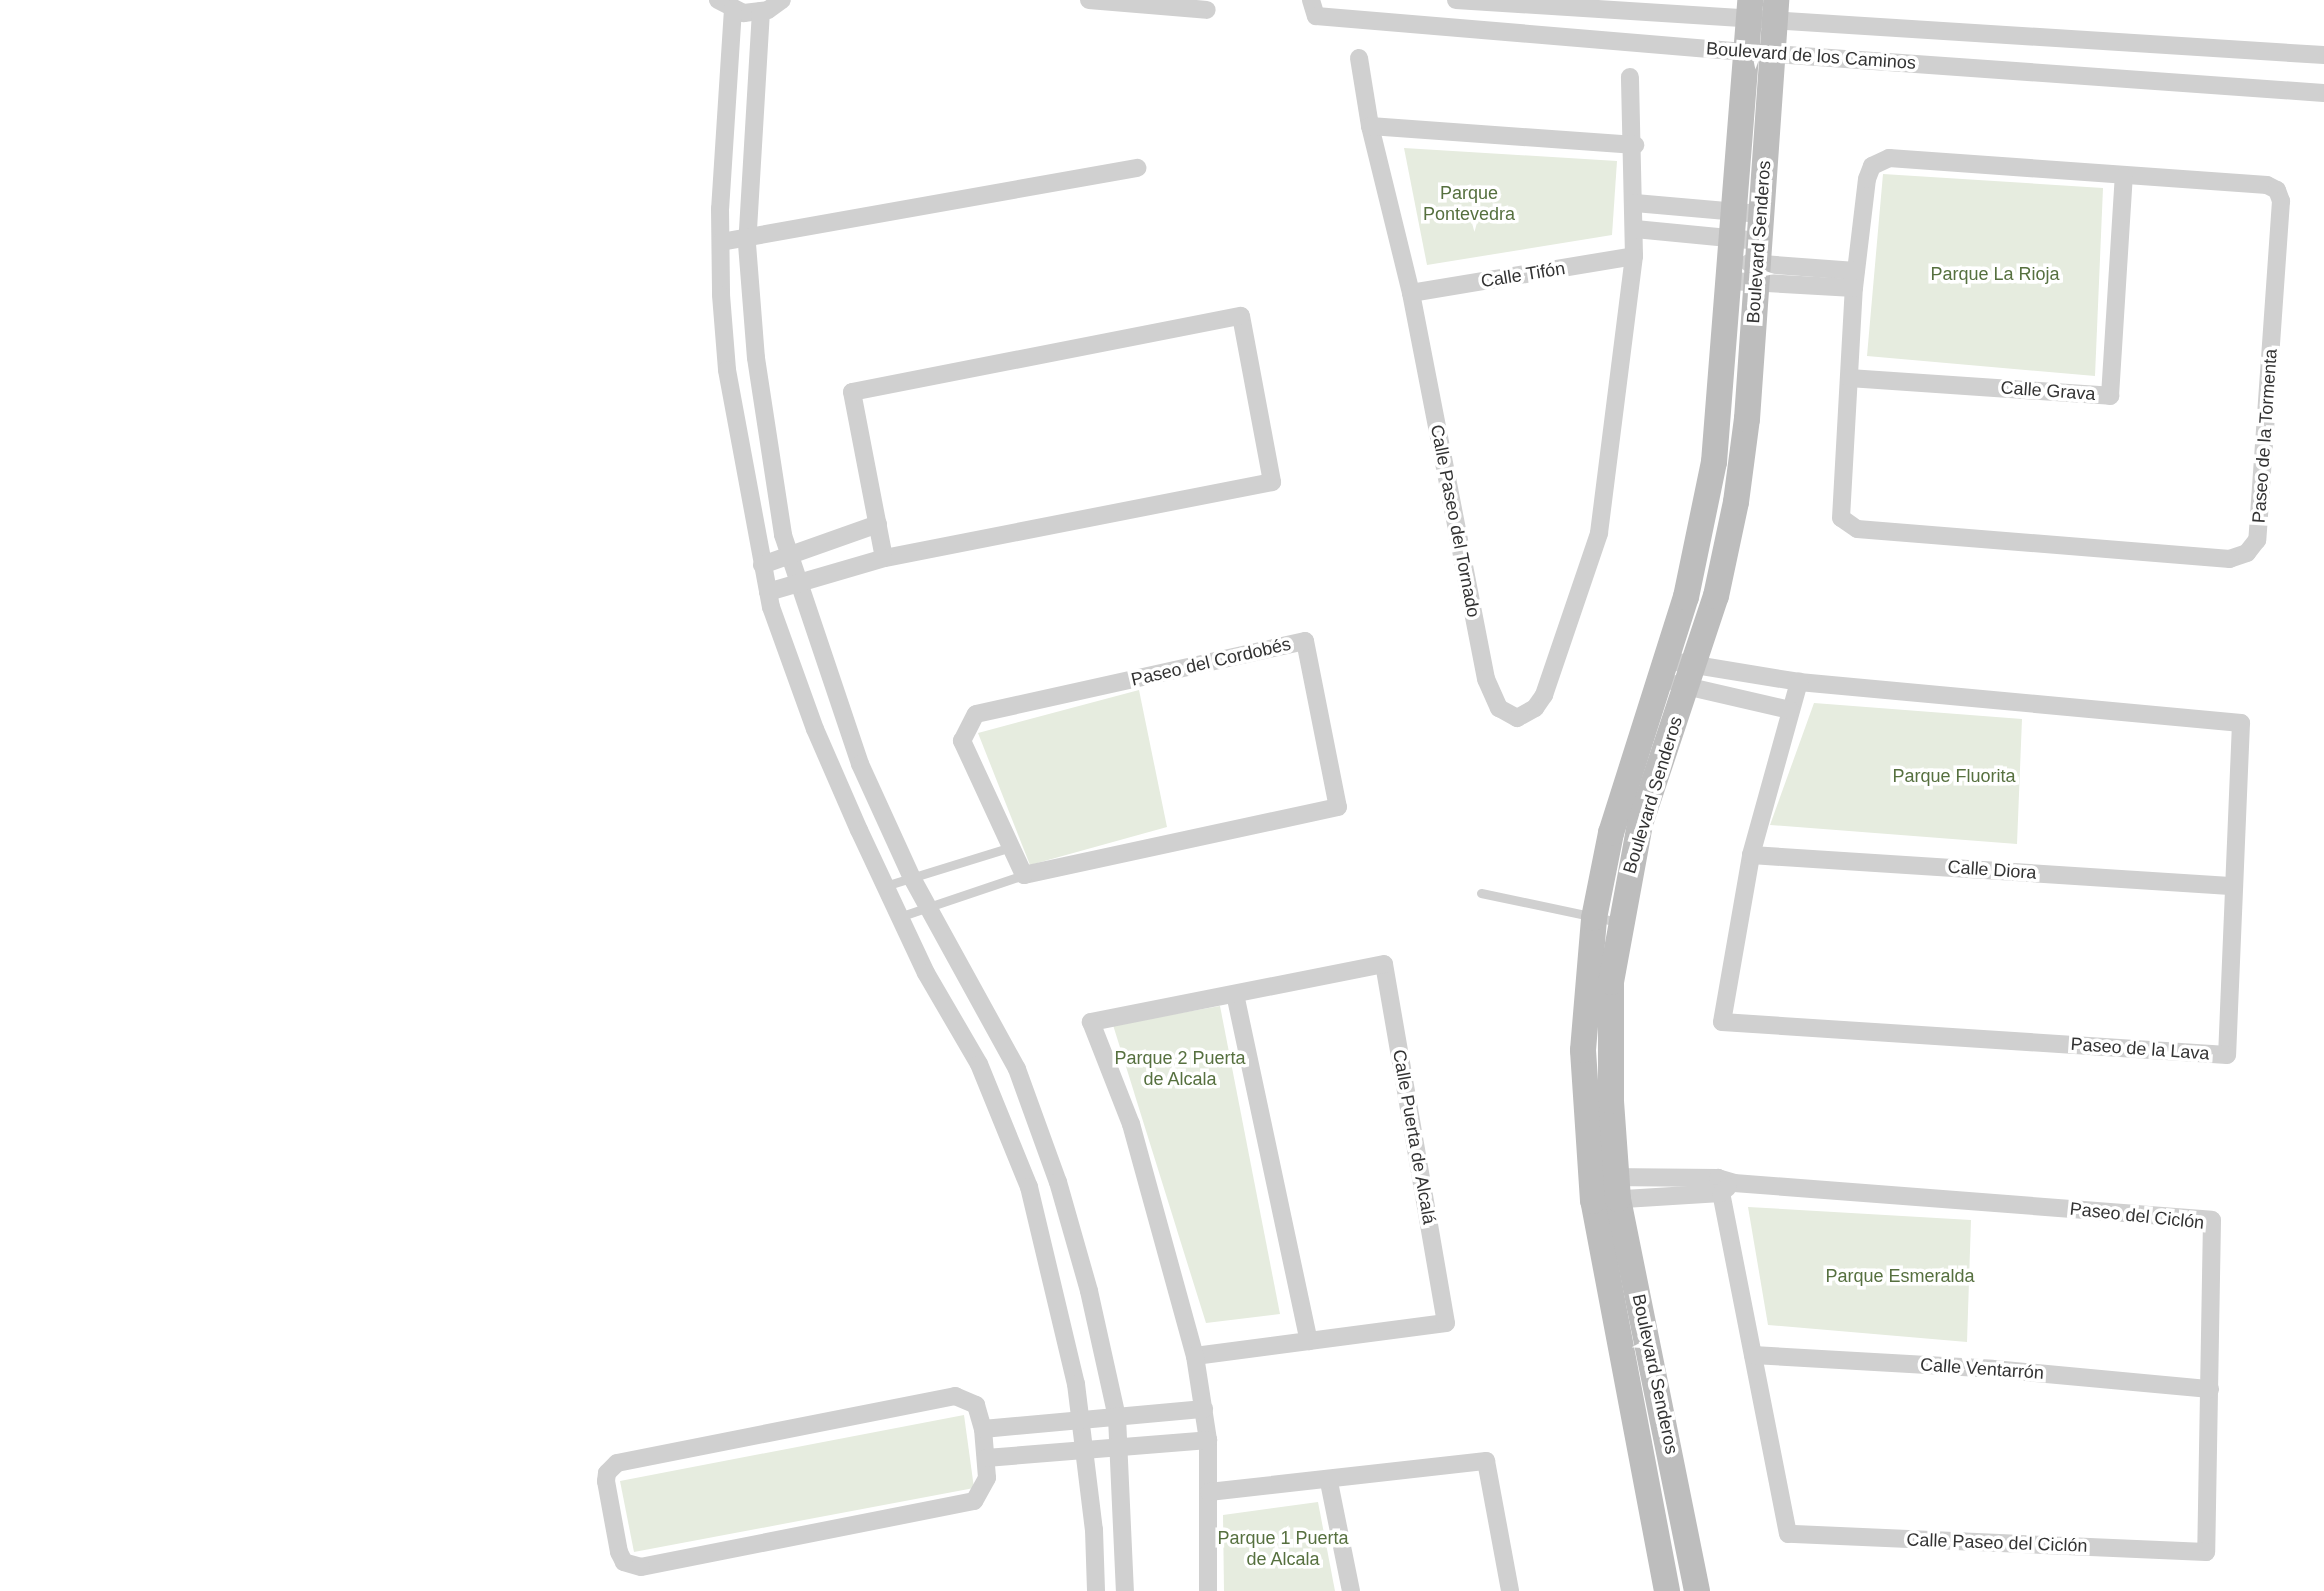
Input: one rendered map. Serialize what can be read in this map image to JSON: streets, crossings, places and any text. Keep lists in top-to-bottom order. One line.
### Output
{"streets":{"main road":["Boulevard Senderos"],"street":["Boulevard de los Caminos","Calle Tifón","Calle Grava","Paseo de la Tormenta","Calle Paseo del Tornado","Paseo del Cordobés","Calle Diora","Paseo de la Lava","Calle Puerta de Alcalá","Paseo del Ciclón","Calle Ventarrón","Calle Paseo del Ciclón"]},"crossings":[["Boulevard de los Caminos","Boulevard Senderos"],["Boulevard Senderos","Paseo de la Lava"],["Boulevard Senderos","Paseo del Ciclón"],["Calle Tifón","Calle Paseo del Tornado"],["Calle Grava","Paseo de la Tormenta"],["Calle Diora","Paseo de la Lava"],["Paseo del Ciclón","Calle Ventarrón"],["Paseo del Ciclón","Calle Paseo del Ciclón"],["Calle Ventarrón","Calle Paseo del Ciclón"]],"parks":["Parque Pontevedra","Parque La Rioja","Parque Fluorita","Parque 2 Puerta de Alcala","Parque Esmeralda","Parque 1 Puerta de Alcala"]}
